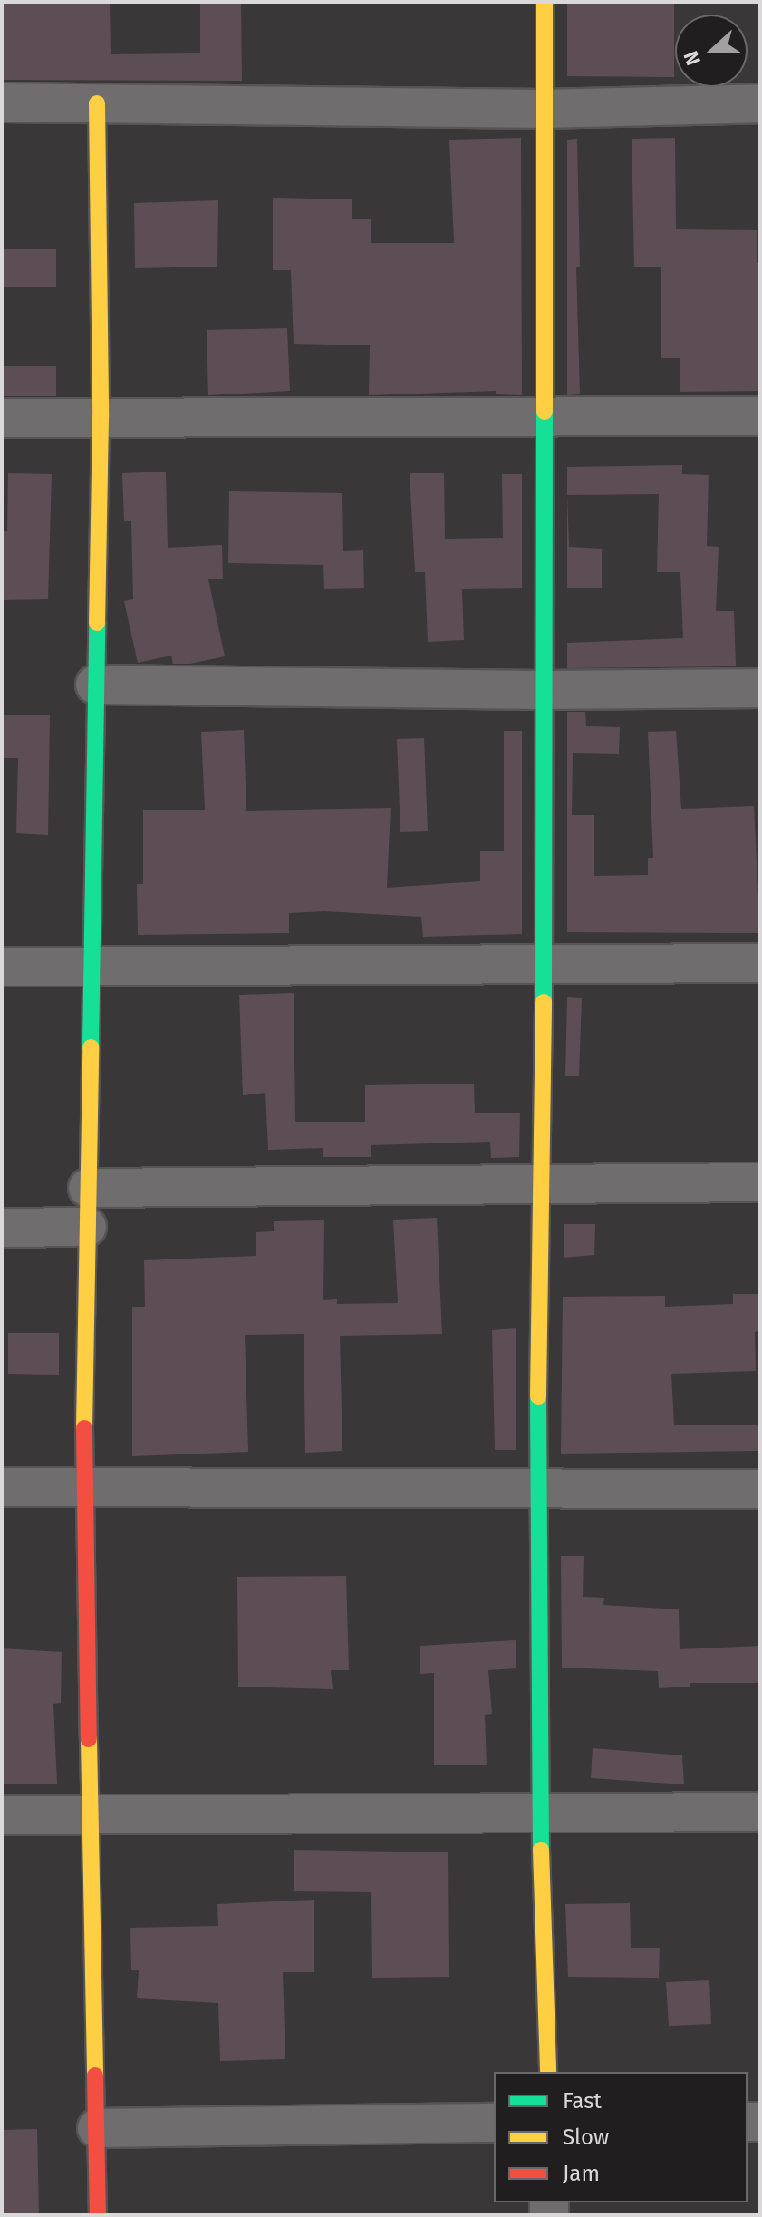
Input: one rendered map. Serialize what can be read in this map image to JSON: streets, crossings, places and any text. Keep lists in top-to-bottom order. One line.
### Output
{"legend":["Fast","Slow","Jam"],"north":"left"}
